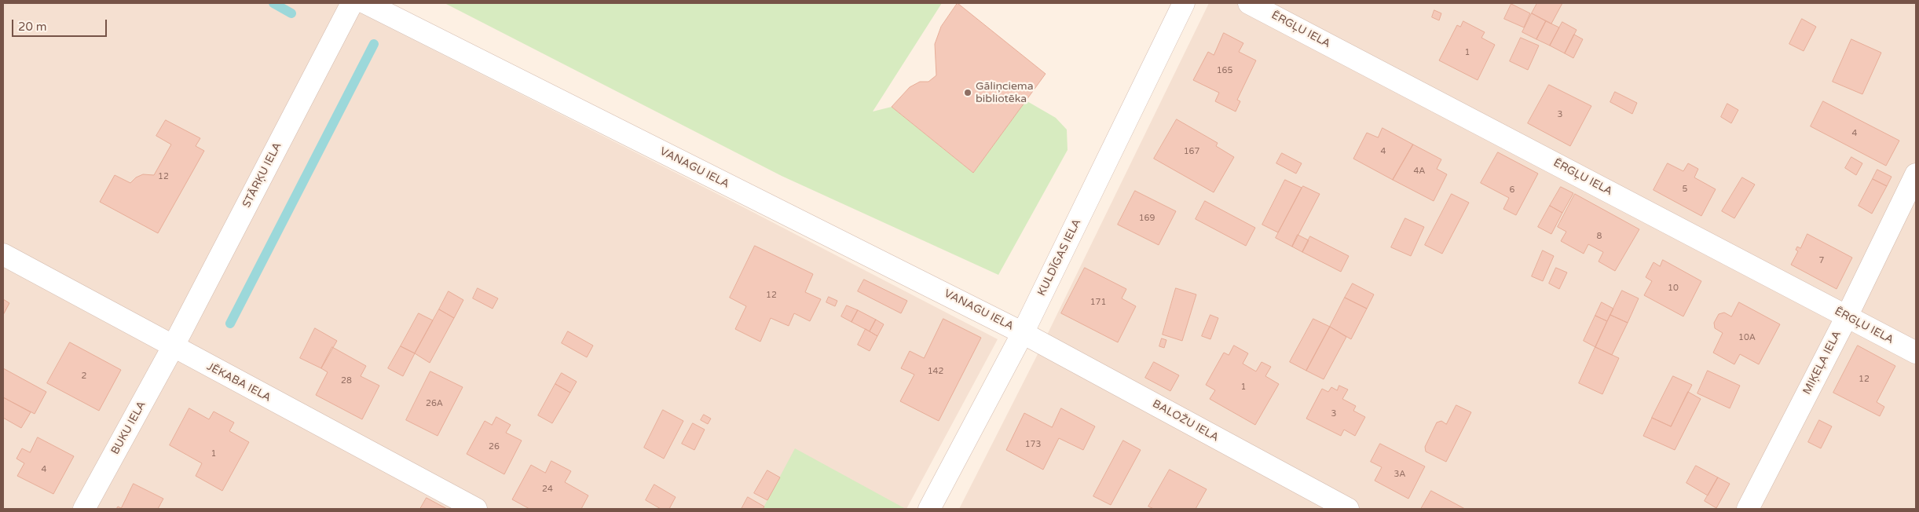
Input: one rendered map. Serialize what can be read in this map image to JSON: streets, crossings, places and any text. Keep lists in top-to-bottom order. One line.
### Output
{"streets":{"street":["ĒRGĻU IELA","VANAGU IELA","STĀRĶU IELA","KULDĪGAS IELA","MIĶEĻA IELA","JĒKABA IELA","BALOŽU IELA","BUKU IELA"]},"crossings":[["ĒRGĻU IELA","MIĶEĻA IELA"],["VANAGU IELA","KULDĪGAS IELA"],["VANAGU IELA","BALOŽU IELA"],["STĀRĶU IELA","JĒKABA IELA"],["STĀRĶU IELA","BUKU IELA"],["KULDĪGAS IELA","BALOŽU IELA"],["JĒKABA IELA","BUKU IELA"]],"places":["Gāliņciema bibliotēka"],"house_numbers":["1","165","3","4","167","4","4A","12","5","6","169","8","7","10","12","171","10A","142","2","12","28","1","26A","3","173","26","1","4","3A","24"],"scale_bar":"20 m"}
